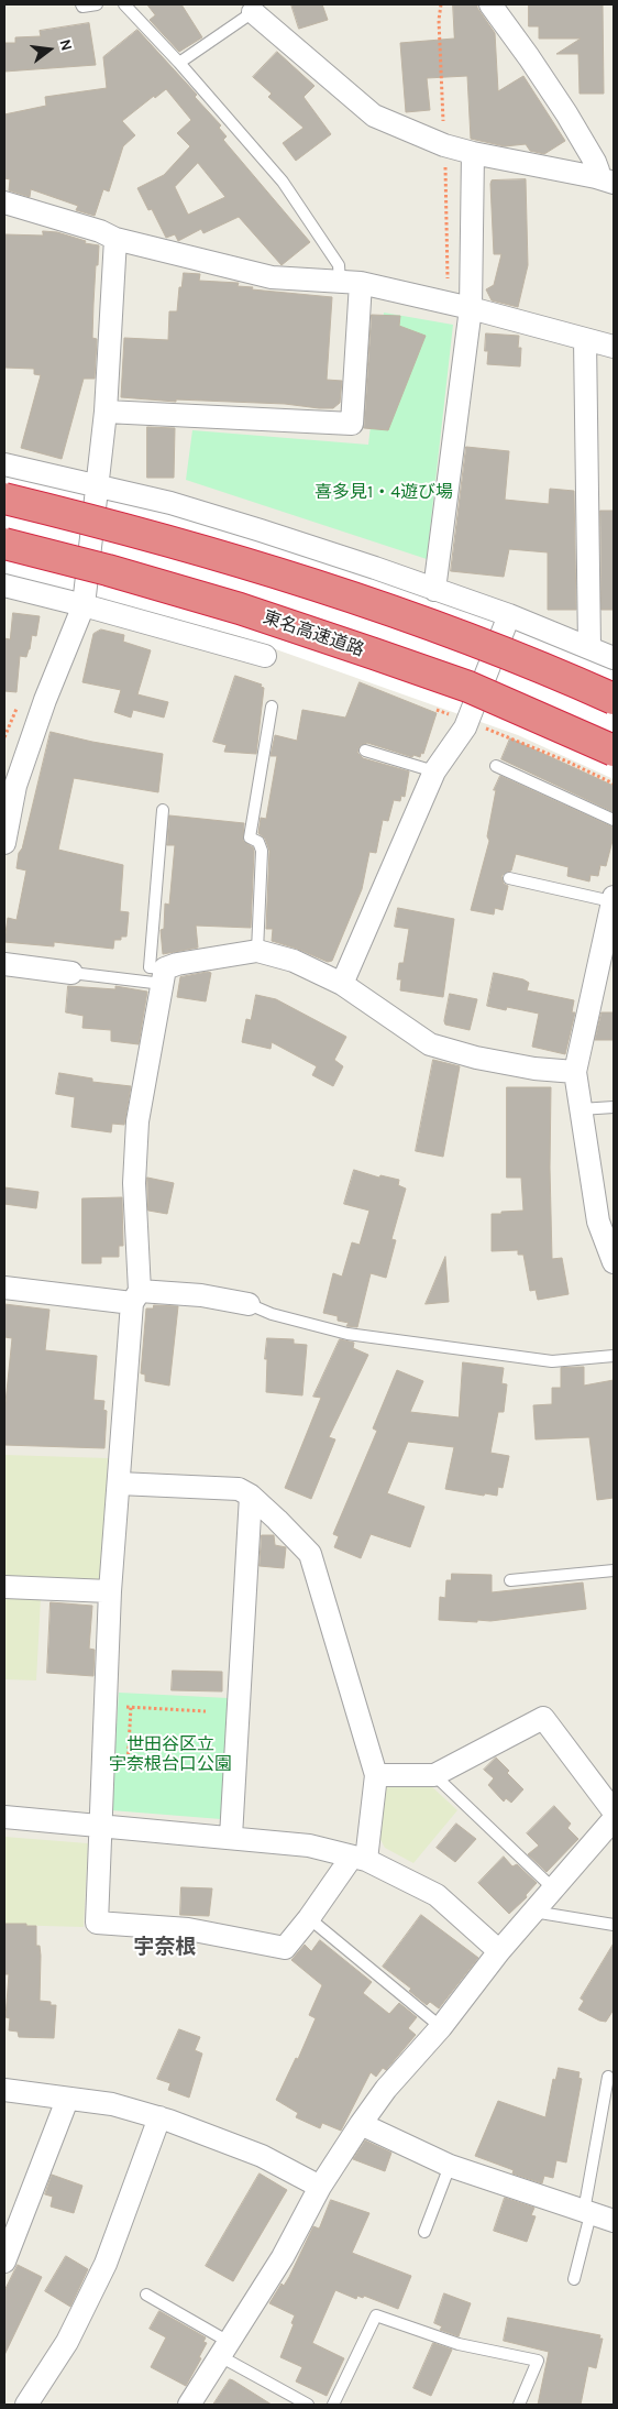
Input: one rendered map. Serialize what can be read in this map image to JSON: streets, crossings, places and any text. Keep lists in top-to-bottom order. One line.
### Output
{"streets":{"highway":["東名高速道路"]},"districts":["宇奈根"],"parks":["喜多見1・4遊び場","世田谷区立 宇奈根台口公園"],"north":"right"}
